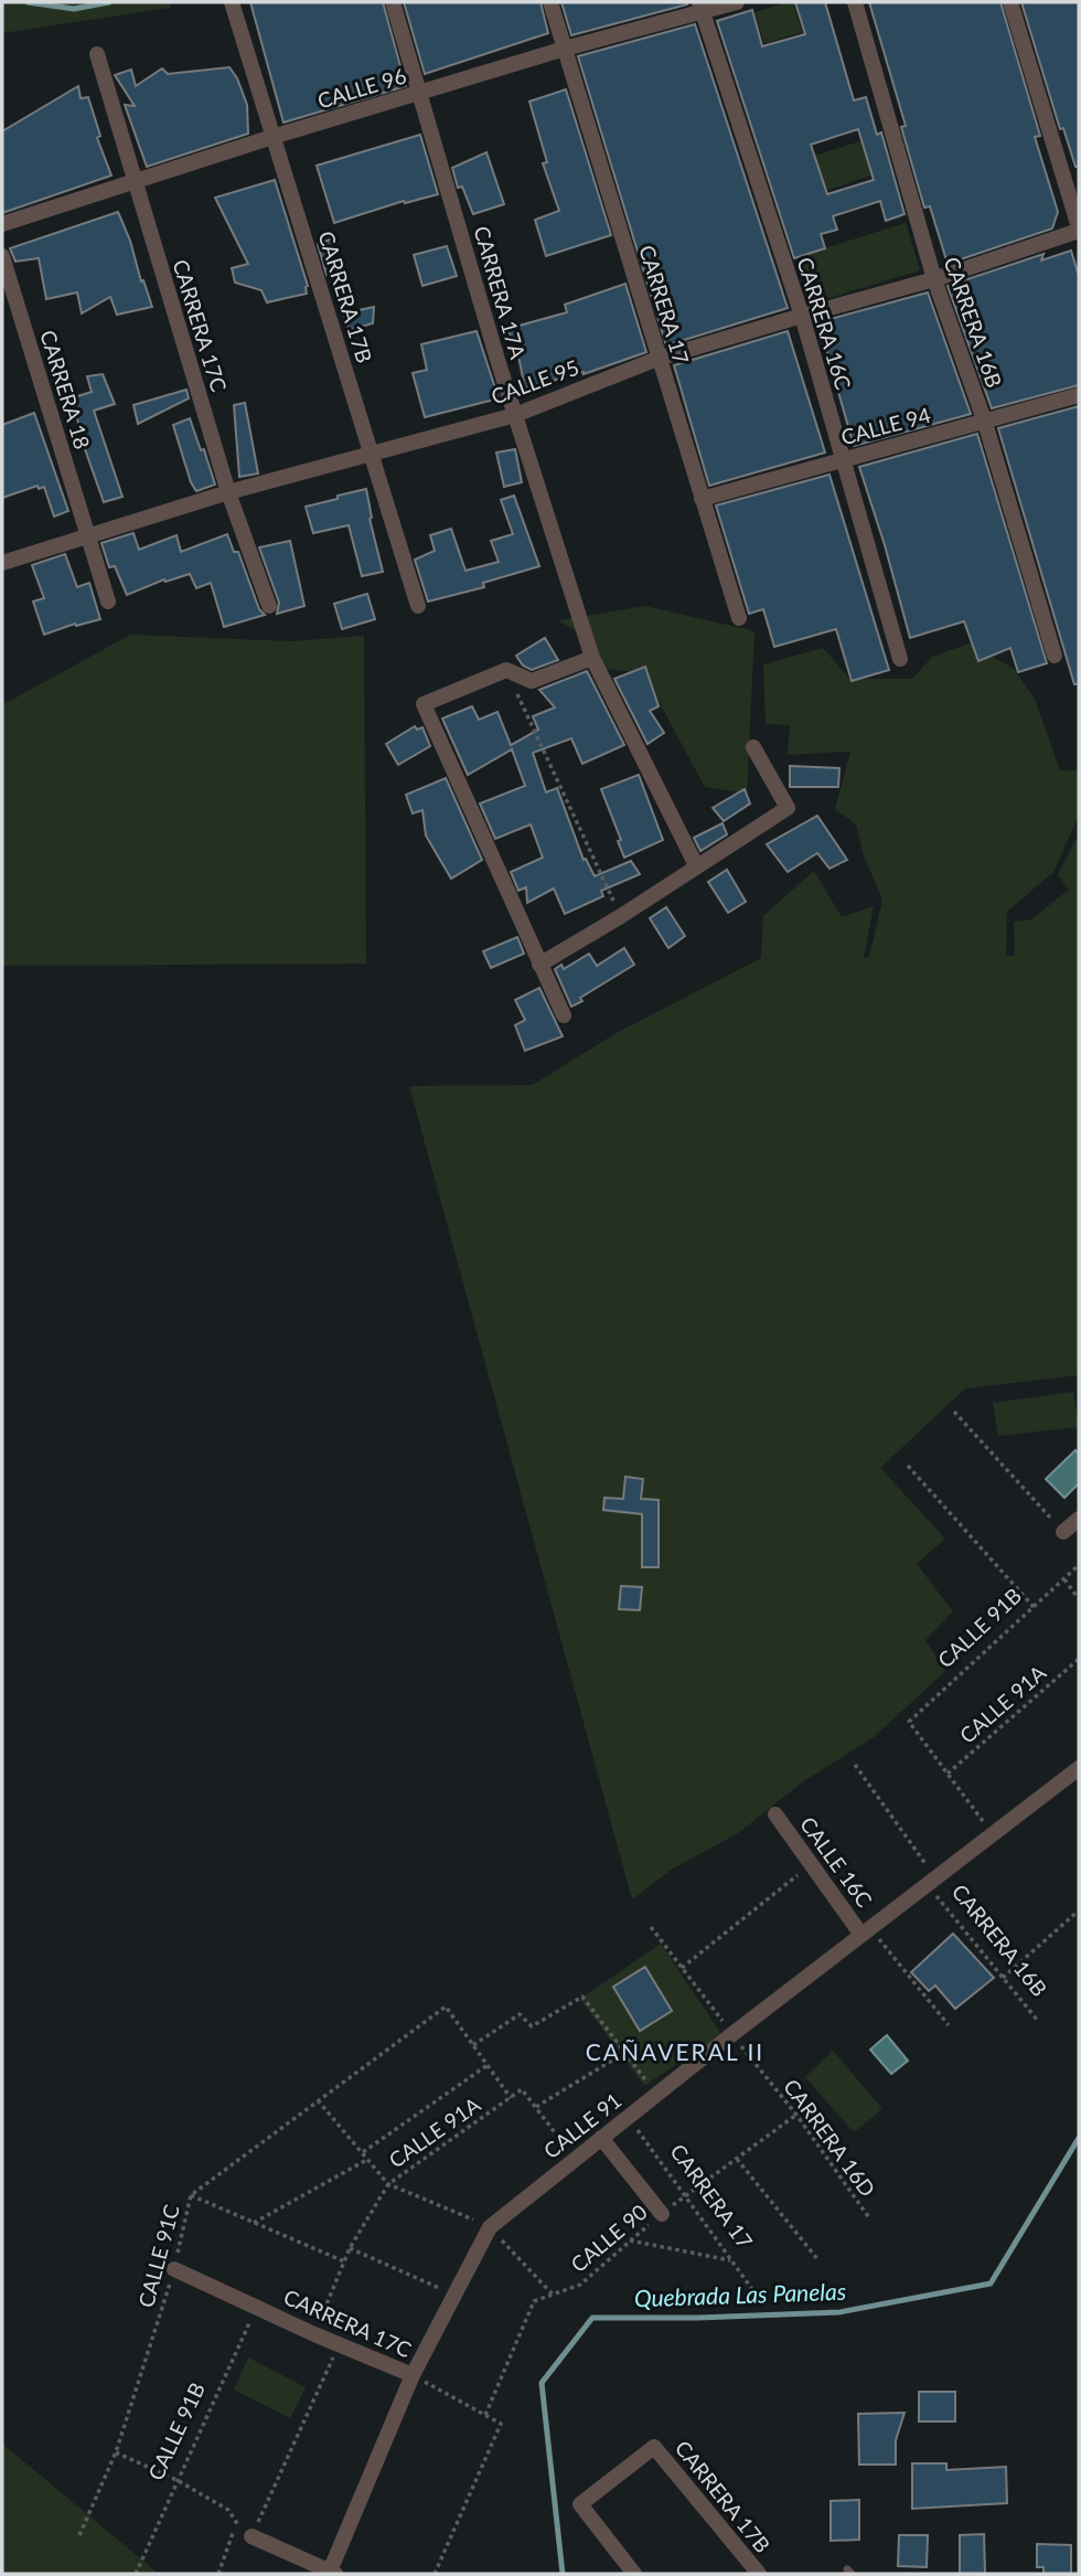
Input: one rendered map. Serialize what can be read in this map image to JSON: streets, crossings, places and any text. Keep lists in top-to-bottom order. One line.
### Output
{"streets":{"street":["CALLE 96","CARRERA 17A","CARRERA 17B","CARRERA 17","CARRERA 16B","CARRERA 16C","CARRERA 17C","CALLE 95","CARRERA 18","CALLE 94","CALLE 16C","CALLE 91"],"path":["CALLE 91B","CALLE 91A","CARRERA 16D","CALLE 90","CALLE 91C"]},"crossings":[["CALLE 96","CARRERA 17A"],["CALLE 96","CARRERA 17B"],["CALLE 96","CARRERA 17"],["CALLE 96","CARRERA 16C"],["CALLE 96","CARRERA 17C"],["CARRERA 17A","CALLE 95"],["CARRERA 17B","CALLE 95"],["CARRERA 17","CALLE 95"],["CARRERA 17","CALLE 94"],["CARRERA 17","CALLE 91"],["CARRERA 17","CALLE 90"],["CARRERA 16B","CALLE 95"],["CARRERA 16B","CALLE 94"],["CARRERA 16B","CALLE 91"],["CARRERA 16C","CALLE 95"],["CARRERA 16C","CALLE 94"],["CARRERA 17C","CALLE 95"],["CARRERA 17C","CALLE 91B"],["CARRERA 17C","CALLE 91A"],["CARRERA 17C","CALLE 91"],["CARRERA 17C","CALLE 90"],["CARRERA 17C","CALLE 91C"],["CALLE 95","CARRERA 18"],["CALLE 91B","CALLE 91A"],["CALLE 16C","CALLE 91"],["CALLE 91","CARRERA 16D"],["CARRERA 16D","CALLE 90"]],"districts":["CAÑAVERAL II"],"water":["Quebrada Las Panelas"]}
